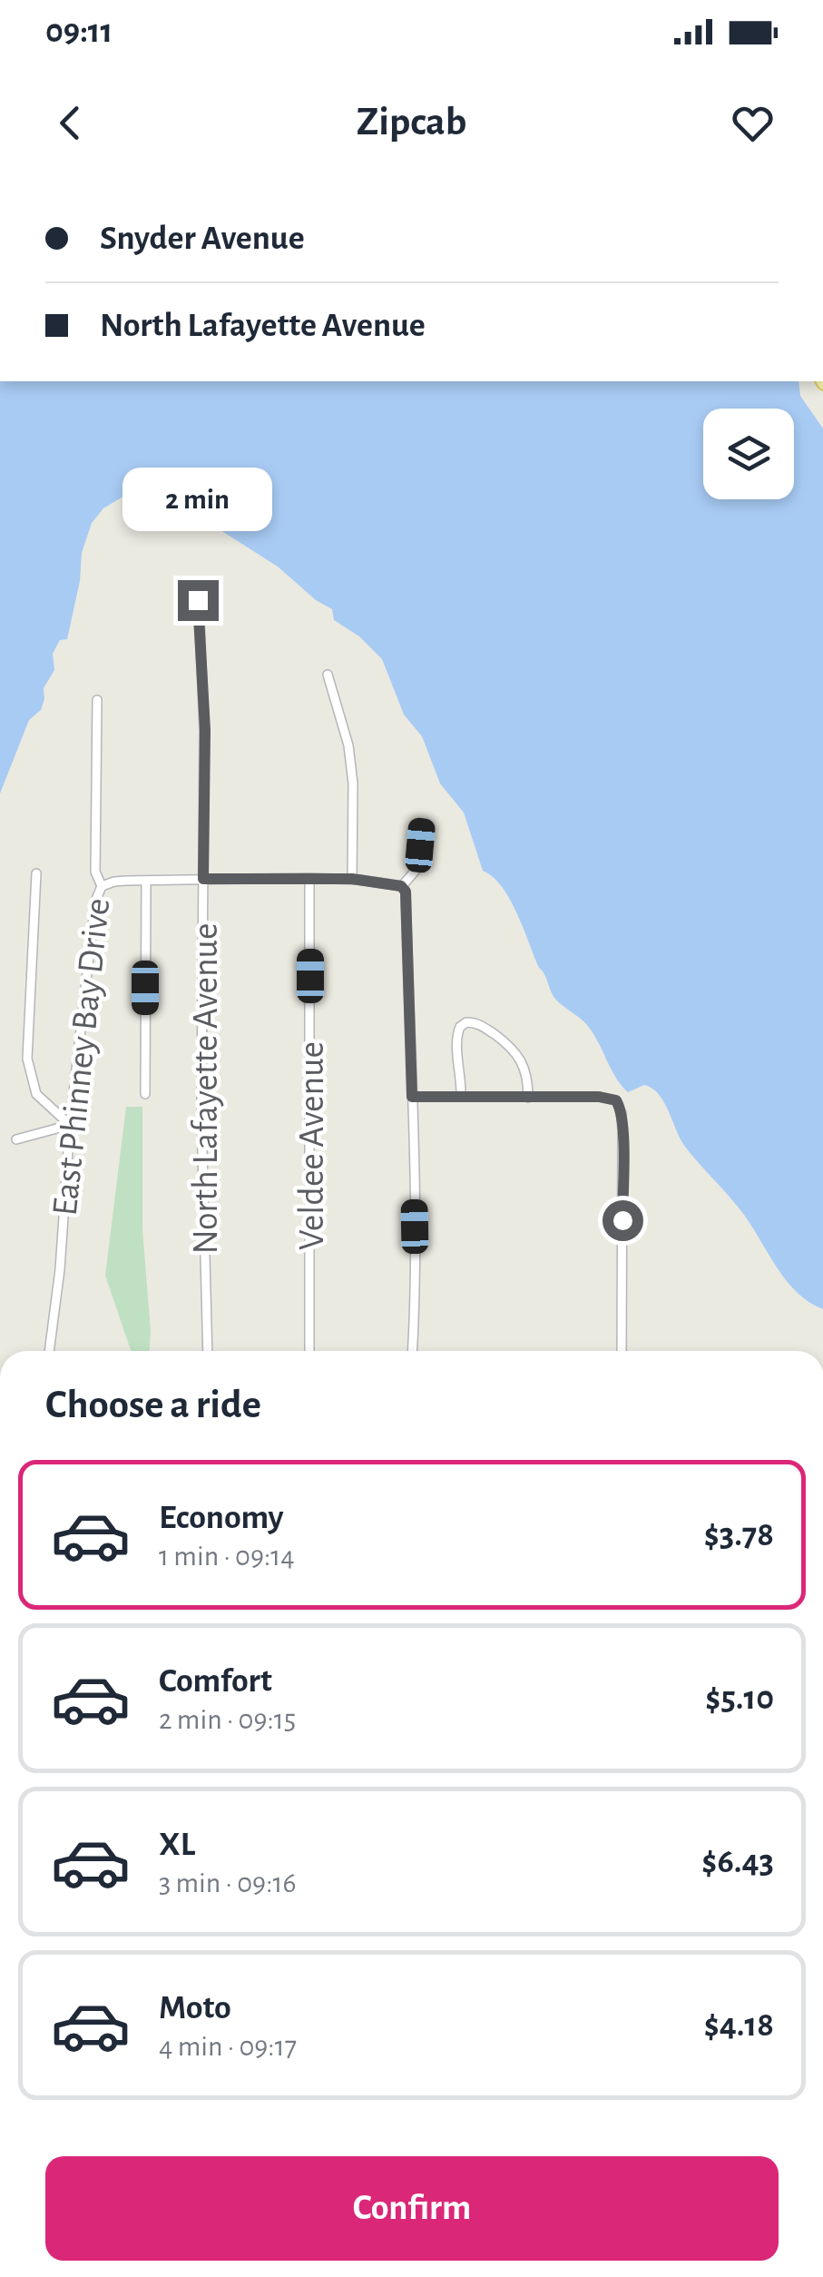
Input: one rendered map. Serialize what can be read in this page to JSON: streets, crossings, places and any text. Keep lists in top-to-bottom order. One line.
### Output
{"streets":{"street":["East Phinney Bay Drive","North Lafayette Avenue","Veldee Avenue"]},"page":{"status":"09:11","header":"Zipcab","banner":["Snyder Avenue","North Lafayette Avenue"],"bubble":"2 min","heading":"Choose a ride","list":[{"name":"Economy","note":"1 min · 09:14","value":"$3.78"},{"name":"Comfort","note":"2 min · 09:15","value":"$5.10"},{"name":"XL","note":"3 min · 09:16","value":"$6.43"},{"name":"Moto","note":"4 min · 09:17","value":"$4.18"}],"buttons":"Confirm"}}
